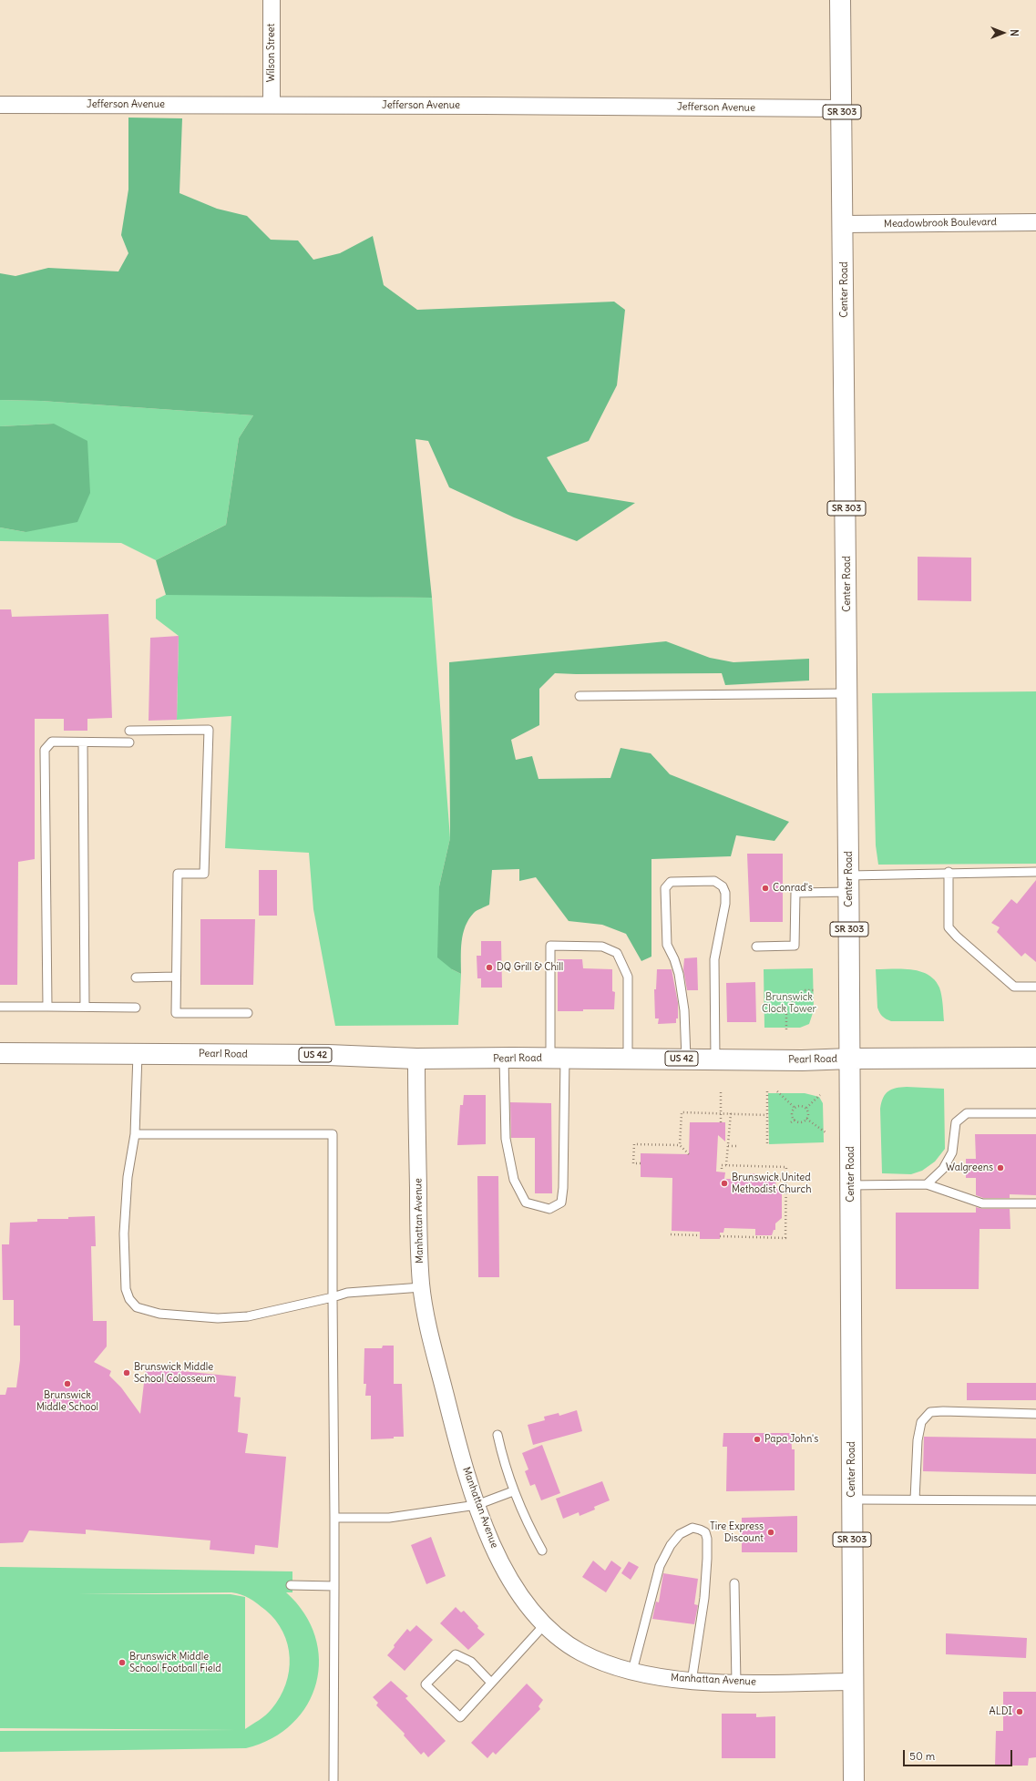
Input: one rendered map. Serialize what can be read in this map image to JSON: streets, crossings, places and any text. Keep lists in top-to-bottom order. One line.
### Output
{"streets":{"main road":["SR 303","Center Road","Pearl Road","US 42"],"street":["Wilson Street","Jefferson Avenue","Meadowbrook Boulevard","Manhattan Avenue"]},"crossings":[["Wilson Street","Jefferson Avenue"],["Jefferson Avenue","Center Road"],["Meadowbrook Boulevard","Center Road"],["Center Road","Pearl Road"],["Center Road","Manhattan Avenue"],["Pearl Road","Manhattan Avenue"]],"parks":["Brunswick Clock Tower"],"places":["Conrad's","DQ Grill & Chill","Walgreens","Brunswick United Methodist Church","Brunswick Middle School Colosseum","Brunswick Middle School","Papa John's","Tire Express Discount","Brunswick Middle School Football Field","ALDI"],"scale_bar":"50 m","north":"right"}
